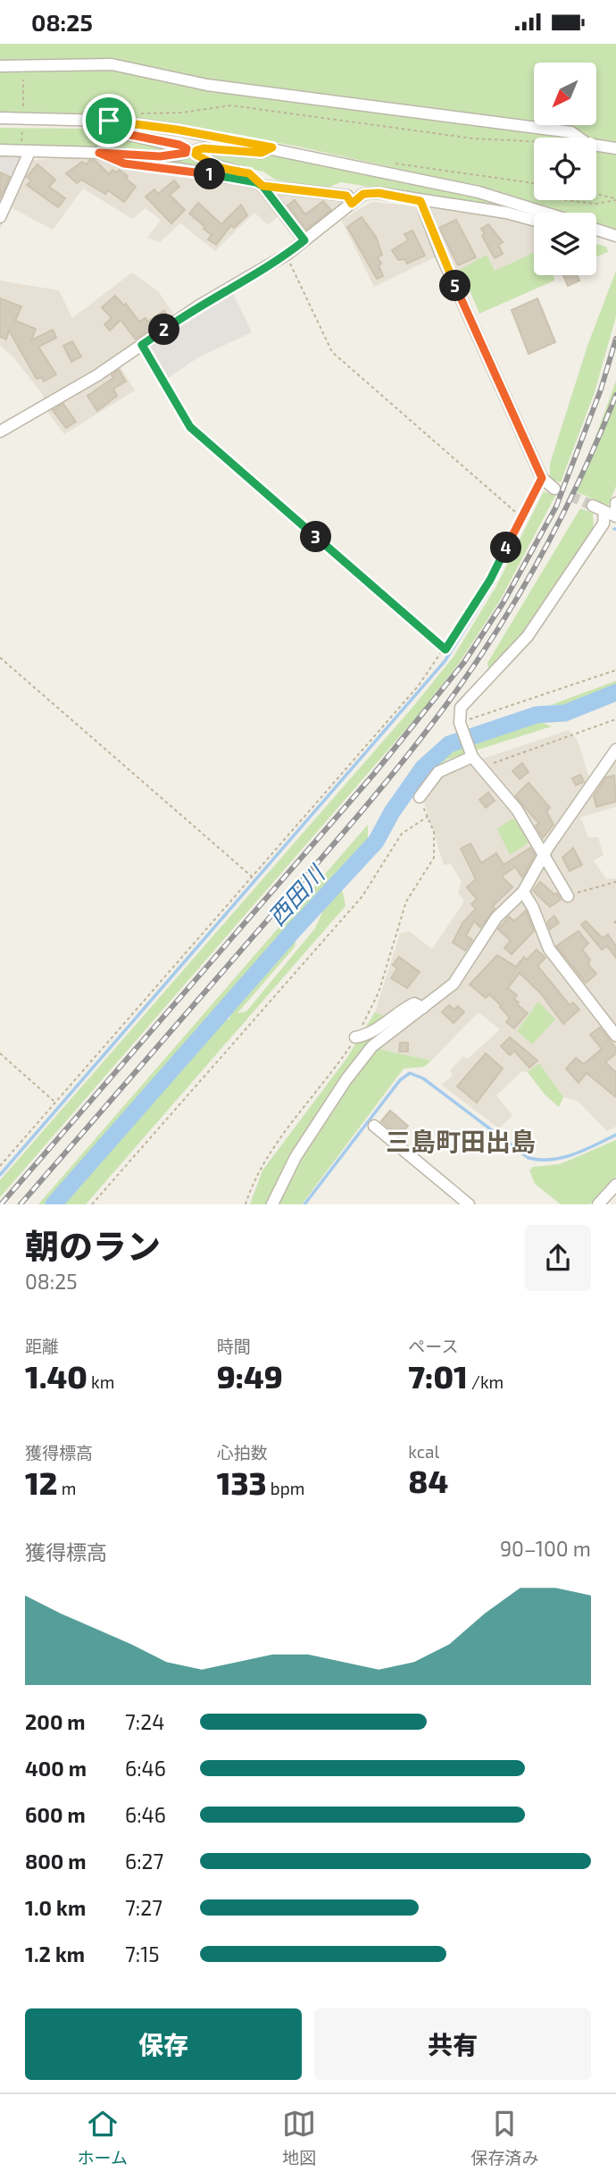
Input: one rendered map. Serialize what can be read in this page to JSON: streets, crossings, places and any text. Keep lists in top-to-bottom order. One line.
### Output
{"districts":["三島町田出島"],"water":["西田川"],"north":"bottom left","page":{"status":"08:25","pins":["1","5","2","3","4"],"heading":["朝のラン","08:25"],"stats":[["距離","1.40 km"],["時間","9:49"],["ペース","7:01 /km"],["獲得標高","12 m"],["心拍数","133 bpm"],["kcal","84"]],"chart":["獲得標高","90–100 m"],"list":[{"name":"200 m","note":"7:24"},{"name":"400 m","note":"6:46"},{"name":"600 m","note":"6:46"},{"name":"800 m","note":"6:27"},{"name":"1.0 km","note":"7:27"},{"name":"1.2 km","note":"7:15"}],"buttons":["保存","共有"],"tabs":["ホーム","地図","保存済み"]}}
